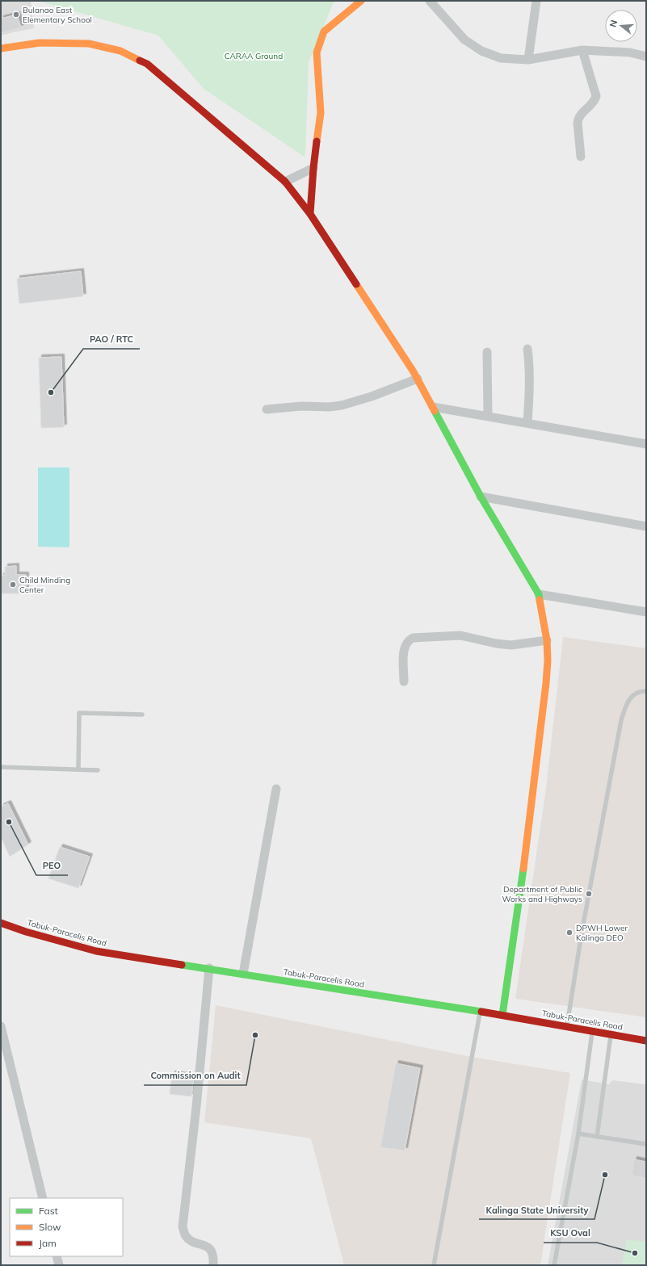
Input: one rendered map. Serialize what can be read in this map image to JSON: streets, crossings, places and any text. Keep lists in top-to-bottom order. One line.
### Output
{"streets":{"street":["Tabuk-Paracelis Road"]},"parks":["CARAA Ground"],"places":["Bulanao East Elementary School","PAO / RTC","Child Minding Center","PEO","Department of Public Works and Highways","DPWH Lower Kalinga DEO","Commission on Audit","Kalinga State University","KSU Oval"],"legend":["Fast","Slow","Jam"],"north":"left"}
